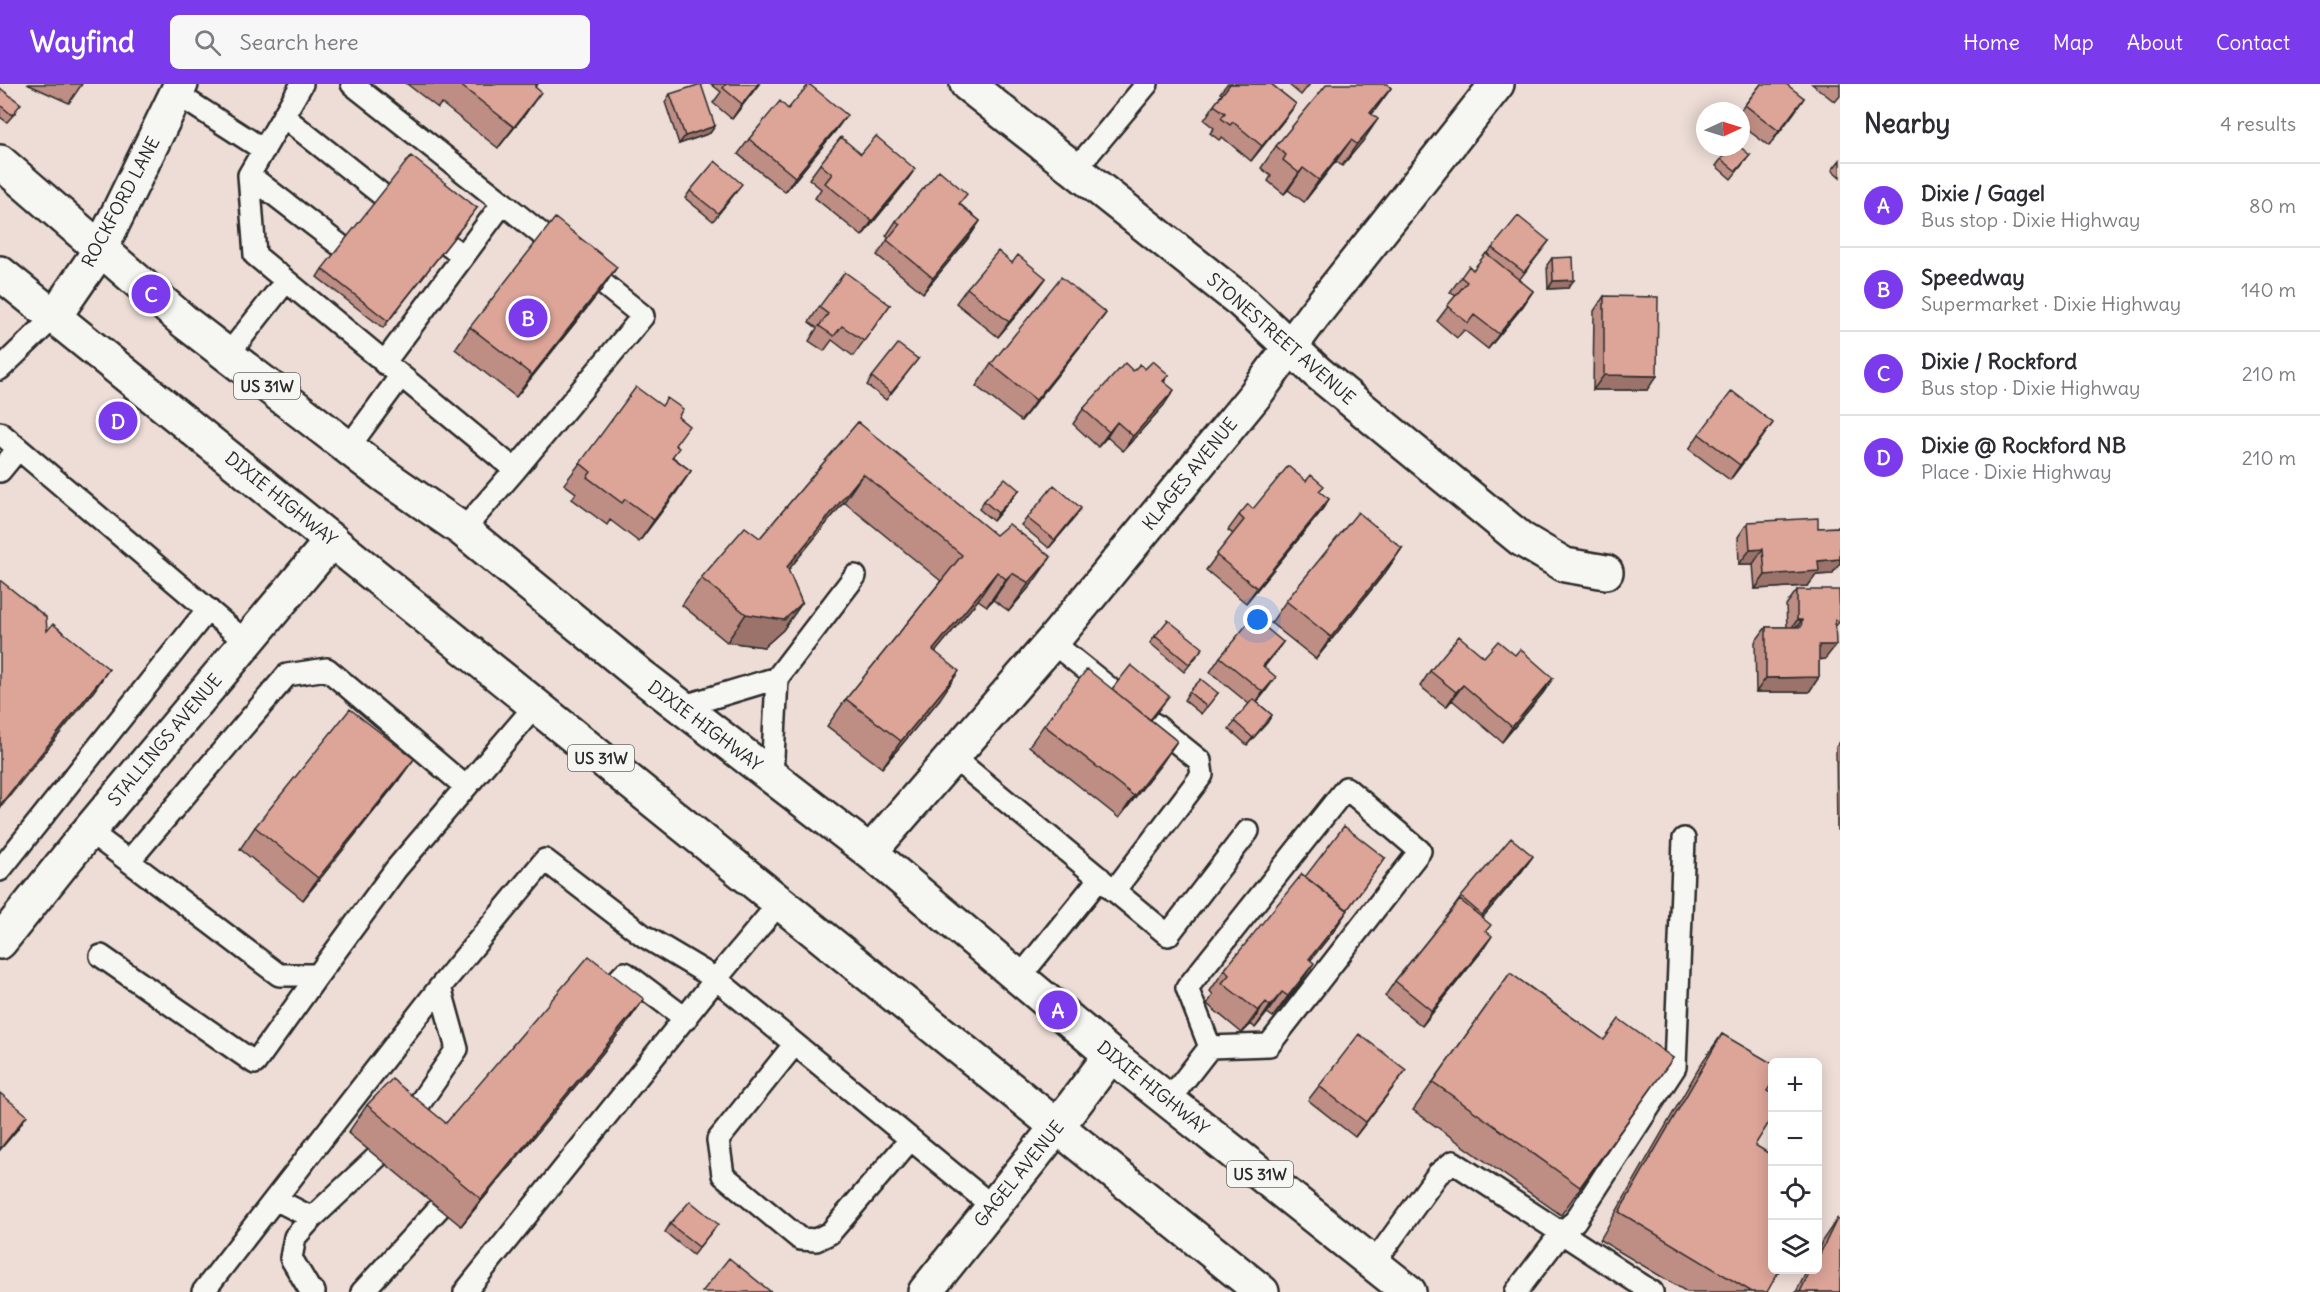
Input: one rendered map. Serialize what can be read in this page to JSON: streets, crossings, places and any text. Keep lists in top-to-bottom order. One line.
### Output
{"streets":{"main road":["ROCKFORD LANE","STONESTREET AVENUE","US 31W","KLAGES AVENUE","DIXIE HIGHWAY","STALLINGS AVENUE","GAGEL AVENUE"]},"crossings":[["ROCKFORD LANE","DIXIE HIGHWAY"],["STONESTREET AVENUE","KLAGES AVENUE"],["KLAGES AVENUE","DIXIE HIGHWAY"],["DIXIE HIGHWAY","STALLINGS AVENUE"],["DIXIE HIGHWAY","GAGEL AVENUE"]],"north":"right","page":{"header":"Wayfind","search":"Search here","nav":["Home","Map","About","Contact"],"heading":["Nearby","4 results"],"list":[{"mark":"A","name":"Dixie / Gagel","note":"Bus stop · Dixie Highway","value":"80 m"},{"mark":"B","name":"Speedway","note":"Supermarket · Dixie Highway","value":"140 m"},{"mark":"C","name":"Dixie / Rockford","note":"Bus stop · Dixie Highway","value":"210 m"},{"mark":"D","name":"Dixie @ Rockford NB","note":"Place · Dixie Highway","value":"210 m"}],"pins":["C","B","D","A"],"map_buttons":["+","−"]}}
